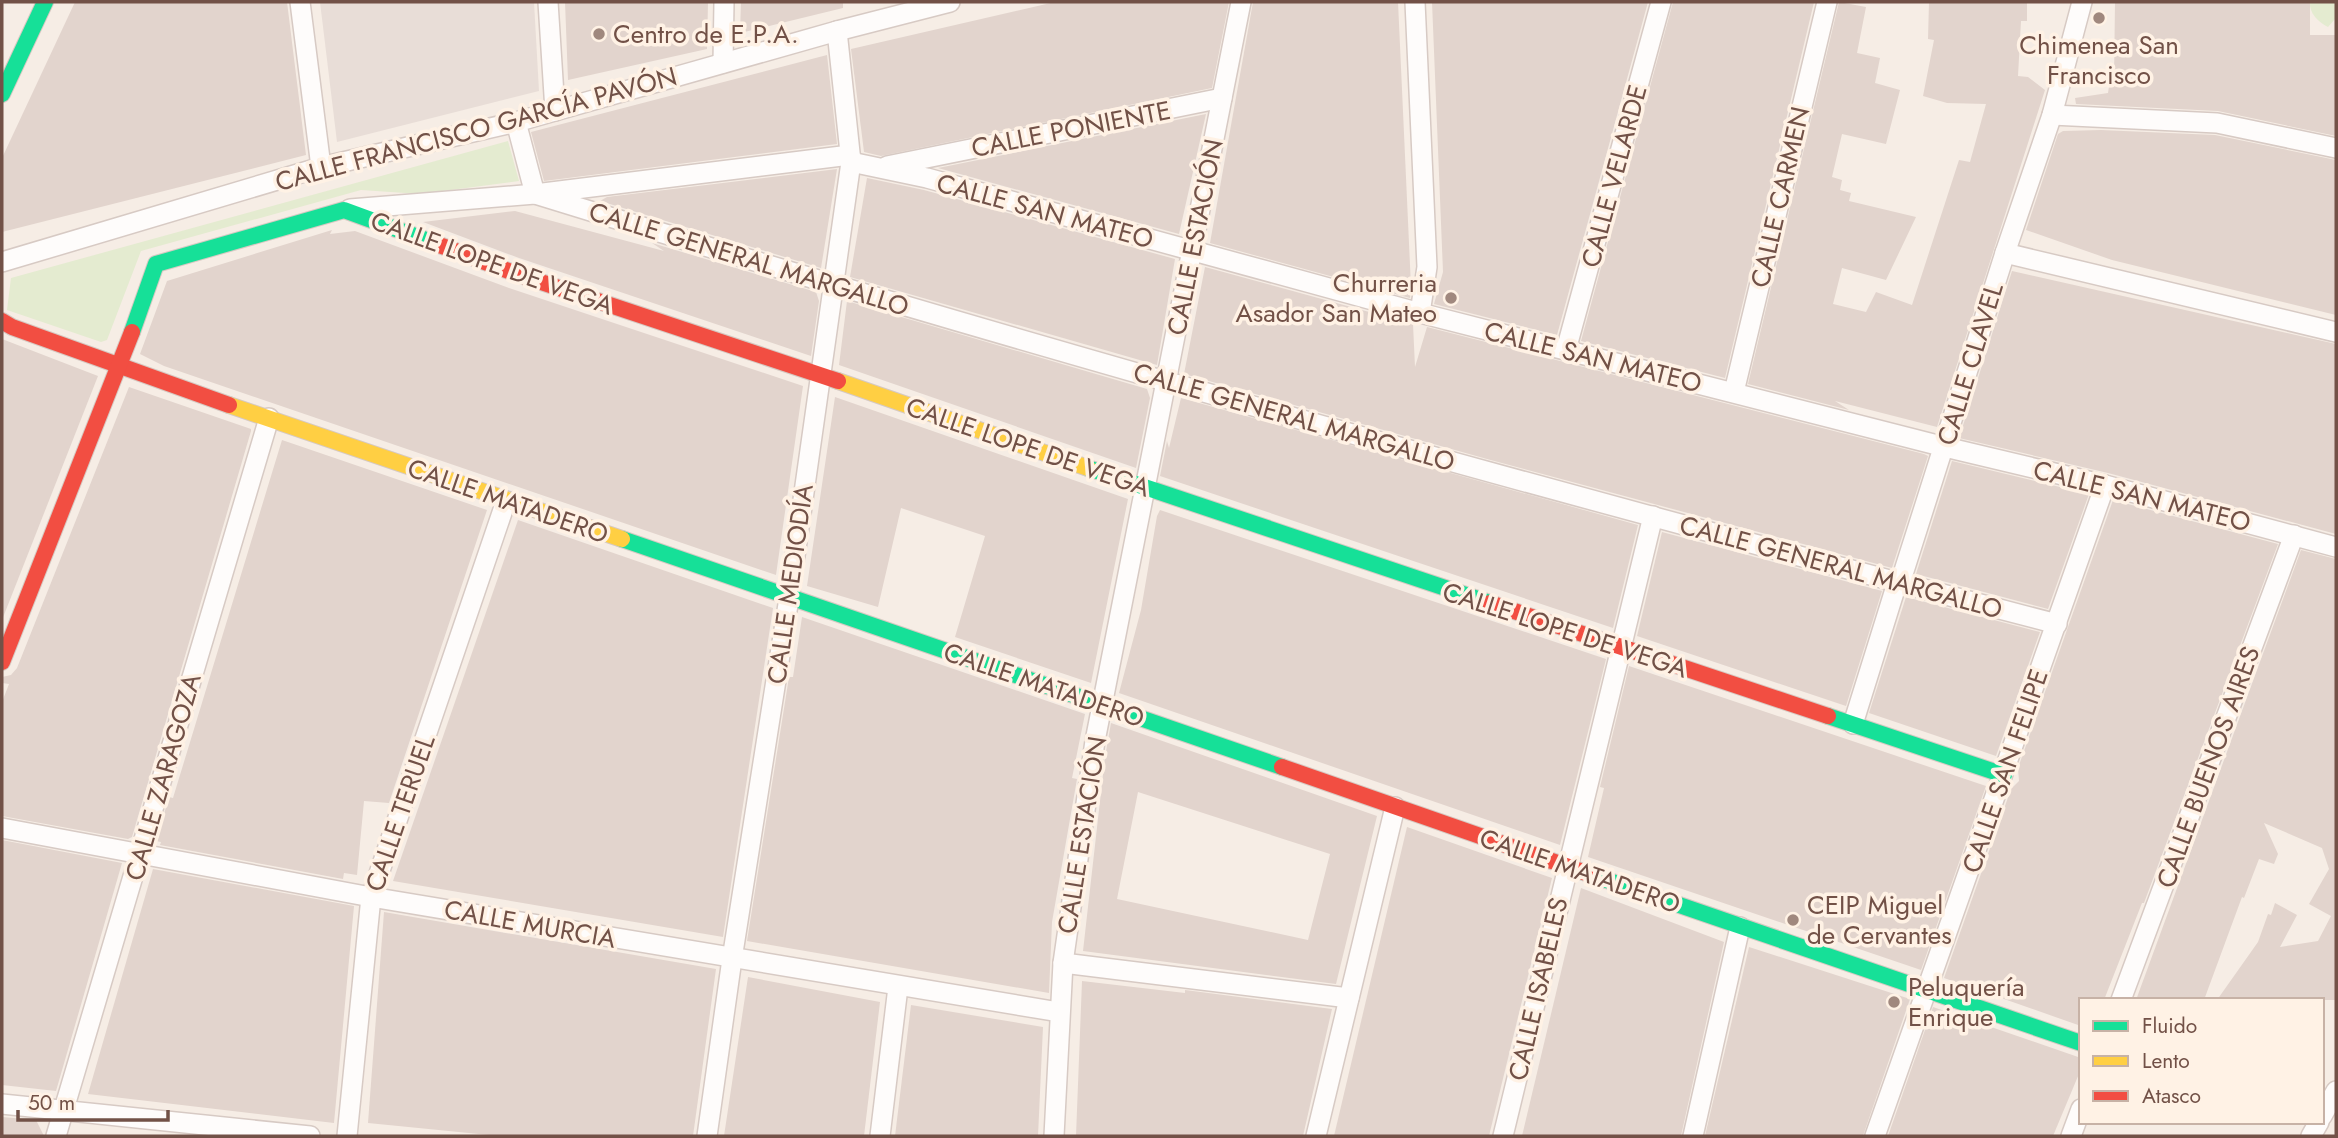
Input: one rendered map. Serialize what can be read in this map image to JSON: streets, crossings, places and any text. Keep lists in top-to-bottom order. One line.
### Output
{"streets":{"street":["CALLE FRANCISCO GARCÍA PAVÓN","CALLE PONIENTE","CALLE VELARDE","CALLE CARMEN","CALLE SAN MATEO","CALLE ESTACIÓN","CALLE GENERAL MARGALLO","CALLE LOPE DE VEGA","CALLE CLAVEL","CALLE MATADERO","CALLE MEDIODÍA","CALLE BUENOS AIRES","CALLE SAN FELIPE","CALLE ZARAGOZA","CALLE TERUEL","CALLE MURCIA","CALLE ISABELES"]},"crossings":[["CALLE FRANCISCO GARCÍA PAVÓN","CALLE MEDIODÍA"],["CALLE PONIENTE","CALLE SAN MATEO"],["CALLE PONIENTE","CALLE ESTACIÓN"],["CALLE VELARDE","CALLE SAN MATEO"],["CALLE CARMEN","CALLE SAN MATEO"],["CALLE SAN MATEO","CALLE ESTACIÓN"],["CALLE SAN MATEO","CALLE GENERAL MARGALLO"],["CALLE SAN MATEO","CALLE LOPE DE VEGA"],["CALLE SAN MATEO","CALLE CLAVEL"],["CALLE SAN MATEO","CALLE MEDIODÍA"],["CALLE SAN MATEO","CALLE BUENOS AIRES"],["CALLE SAN MATEO","CALLE SAN FELIPE"],["CALLE ESTACIÓN","CALLE GENERAL MARGALLO"],["CALLE ESTACIÓN","CALLE LOPE DE VEGA"],["CALLE ESTACIÓN","CALLE MATADERO"],["CALLE ESTACIÓN","CALLE MURCIA"],["CALLE GENERAL MARGALLO","CALLE CLAVEL"],["CALLE GENERAL MARGALLO","CALLE MEDIODÍA"],["CALLE GENERAL MARGALLO","CALLE SAN FELIPE"],["CALLE GENERAL MARGALLO","CALLE ISABELES"],["CALLE LOPE DE VEGA","CALLE CLAVEL"],["CALLE LOPE DE VEGA","CALLE MATADERO"],["CALLE LOPE DE VEGA","CALLE MEDIODÍA"],["CALLE LOPE DE VEGA","CALLE SAN FELIPE"],["CALLE LOPE DE VEGA","CALLE ISABELES"],["CALLE MATADERO","CALLE MEDIODÍA"],["CALLE MATADERO","CALLE SAN FELIPE"],["CALLE MATADERO","CALLE ZARAGOZA"],["CALLE MATADERO","CALLE TERUEL"],["CALLE MATADERO","CALLE ISABELES"],["CALLE MEDIODÍA","CALLE MURCIA"],["CALLE ZARAGOZA","CALLE MURCIA"],["CALLE TERUEL","CALLE MURCIA"]],"places":["Chimenea San Francisco","Centro de E.P.A.","Churreria Asador San Mateo","CEIP Miguel de Cervantes","Peluquería Enrique"],"legend":["Fluido","Lento","Atasco"],"scale_bar":"50 m"}
